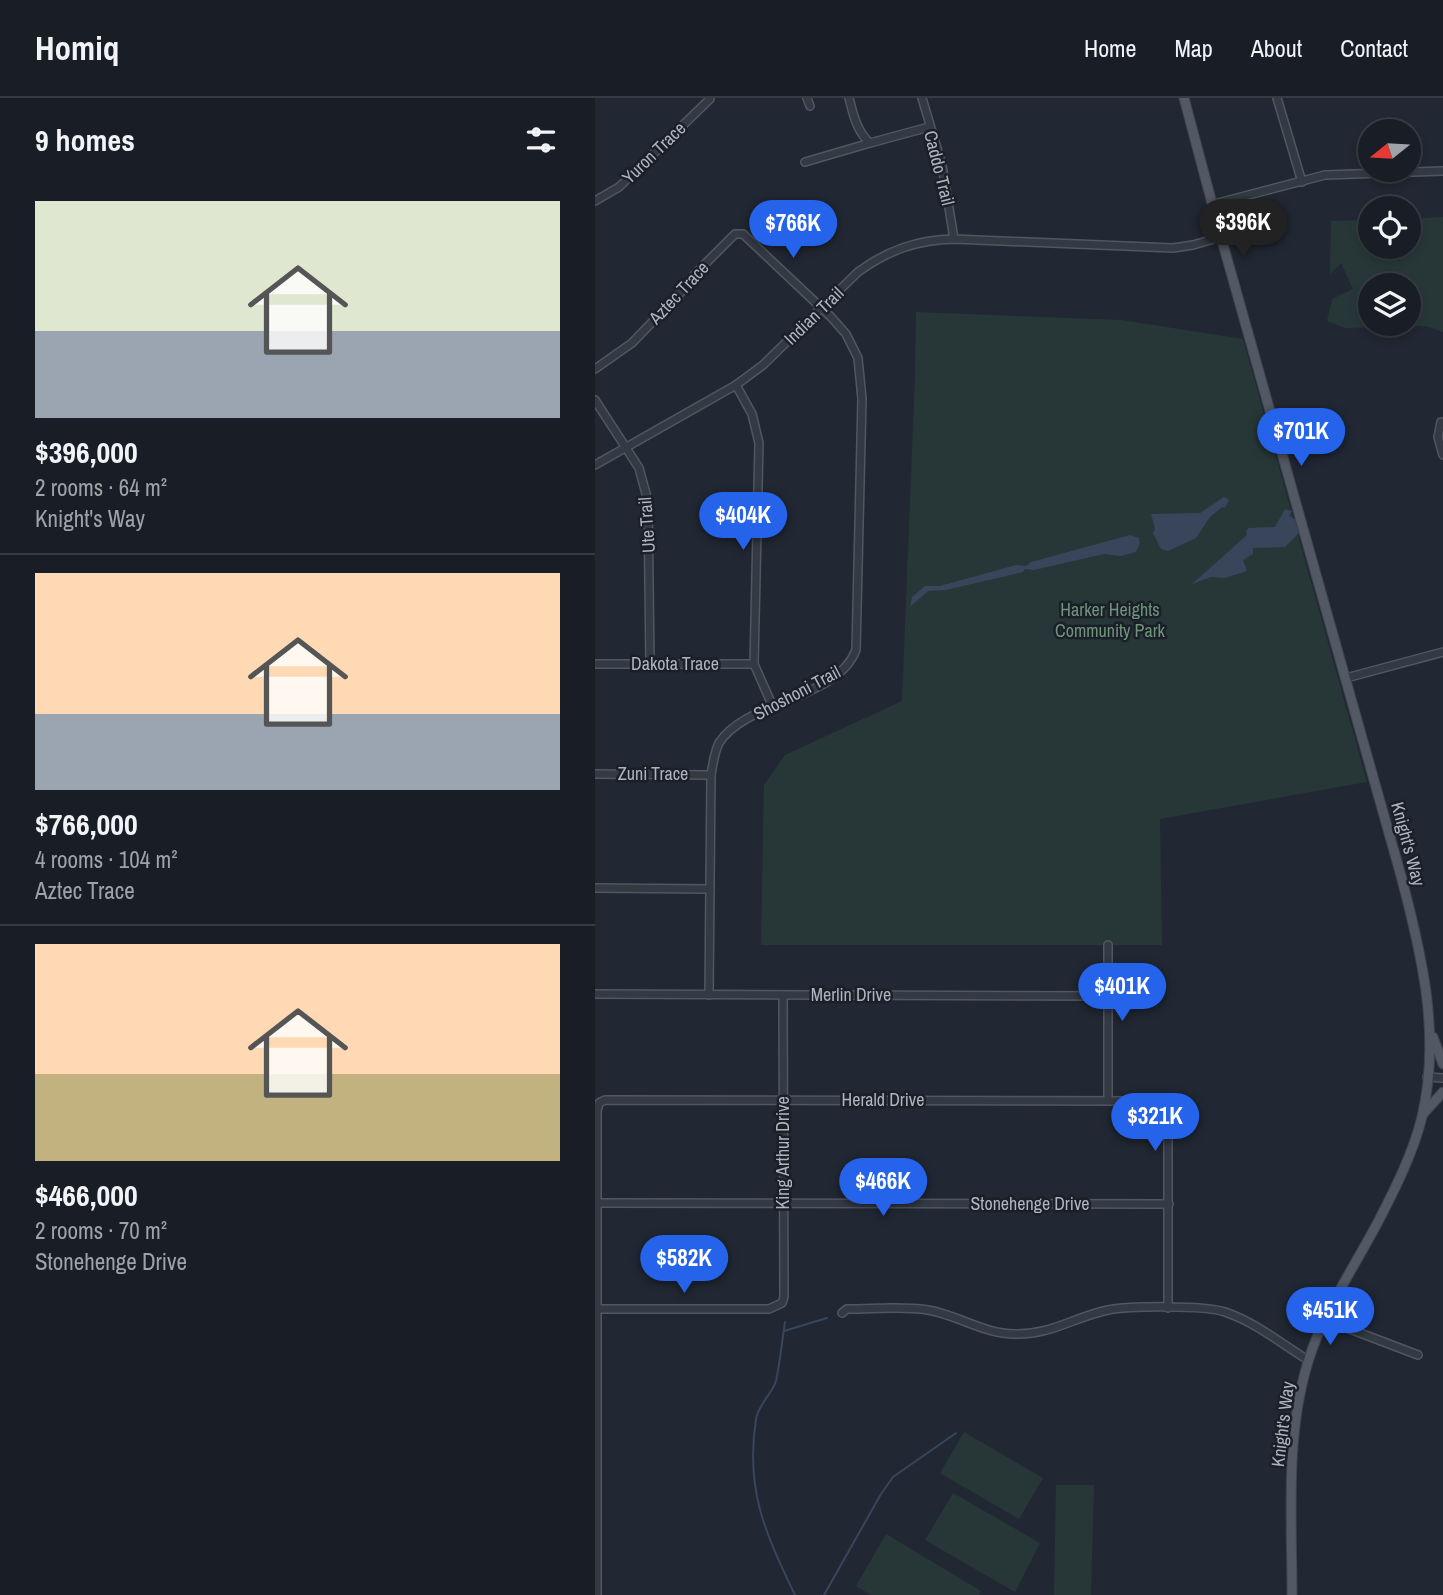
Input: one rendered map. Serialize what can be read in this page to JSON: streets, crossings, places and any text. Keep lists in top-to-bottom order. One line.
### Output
{"streets":{"main road":["Knight's Way"],"street":["Yuron Trace","Caddo Trail","Aztec Trace","Indian Trail","Ute Trail","Dakota Trace","Shoshoni Trail","Zuni Trace","Merlin Drive","Herald Drive","King Arthur Drive","Stonehenge Drive"]},"crossings":[["Caddo Trail","Indian Trail"],["Aztec Trace","Indian Trail"],["Aztec Trace","Shoshoni Trail"],["Indian Trail","Ute Trail"],["Indian Trail","Shoshoni Trail"],["Indian Trail","Knight's Way"],["Ute Trail","Dakota Trace"],["Shoshoni Trail","Zuni Trace"],["Shoshoni Trail","Merlin Drive"],["Merlin Drive","King Arthur Drive"],["Herald Drive","King Arthur Drive"],["Herald Drive","Stonehenge Drive"],["King Arthur Drive","Stonehenge Drive"]],"parks":["Harker Heights Community Park"],"north":"left","page":{"header":"Homiq","nav":["Home","Map","About","Contact"],"heading":"9 homes","list":[{"name":"$396,000","note":"2 rooms · 64 m² · Knight's Way"},{"name":"$766,000","note":"4 rooms · 104 m² · Aztec Trace"},{"name":"$466,000","note":"2 rooms · 70 m² · Stonehenge Drive"}],"price":["$396K","$766K","$701K","$404K","$401K","$321K","$466K","$582K","$451K"]}}
